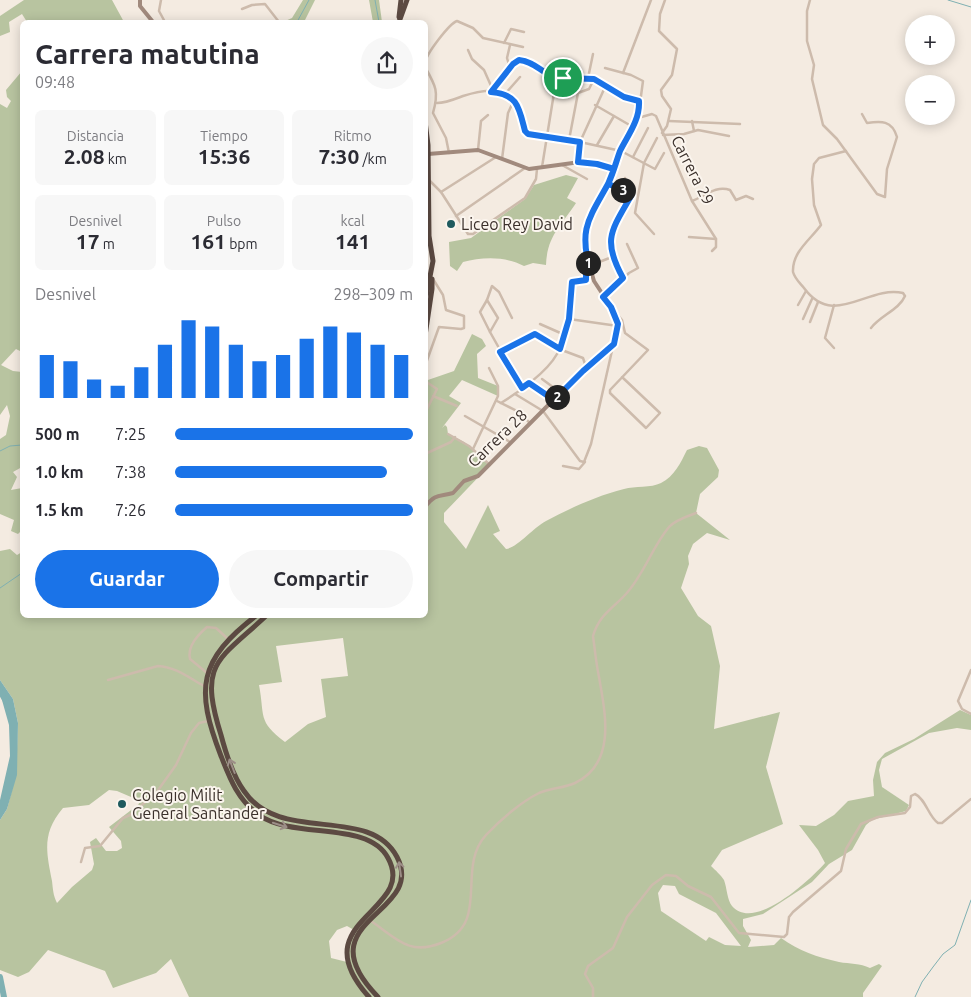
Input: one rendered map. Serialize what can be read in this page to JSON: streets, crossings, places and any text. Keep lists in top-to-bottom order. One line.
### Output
{"streets":{"street":["Carrera 29","Carrera 28"]},"places":["Liceo Rey David","Colegio Milit General Santander"],"page":{"map_buttons":["+","−"],"heading":["Carrera matutina","09:48"],"stats":[["Distancia","2.08 km"],["Tiempo","15:36"],["Ritmo","7:30 /km"],["Desnivel","17 m"],["Pulso","161 bpm"],["kcal","141"]],"pins":["3","1","2"],"chart":["Desnivel","298–309 m"],"list":[{"name":"500 m","note":"7:25"},{"name":"1.0 km","note":"7:38"},{"name":"1.5 km","note":"7:26"}],"buttons":["Guardar","Compartir"]}}
